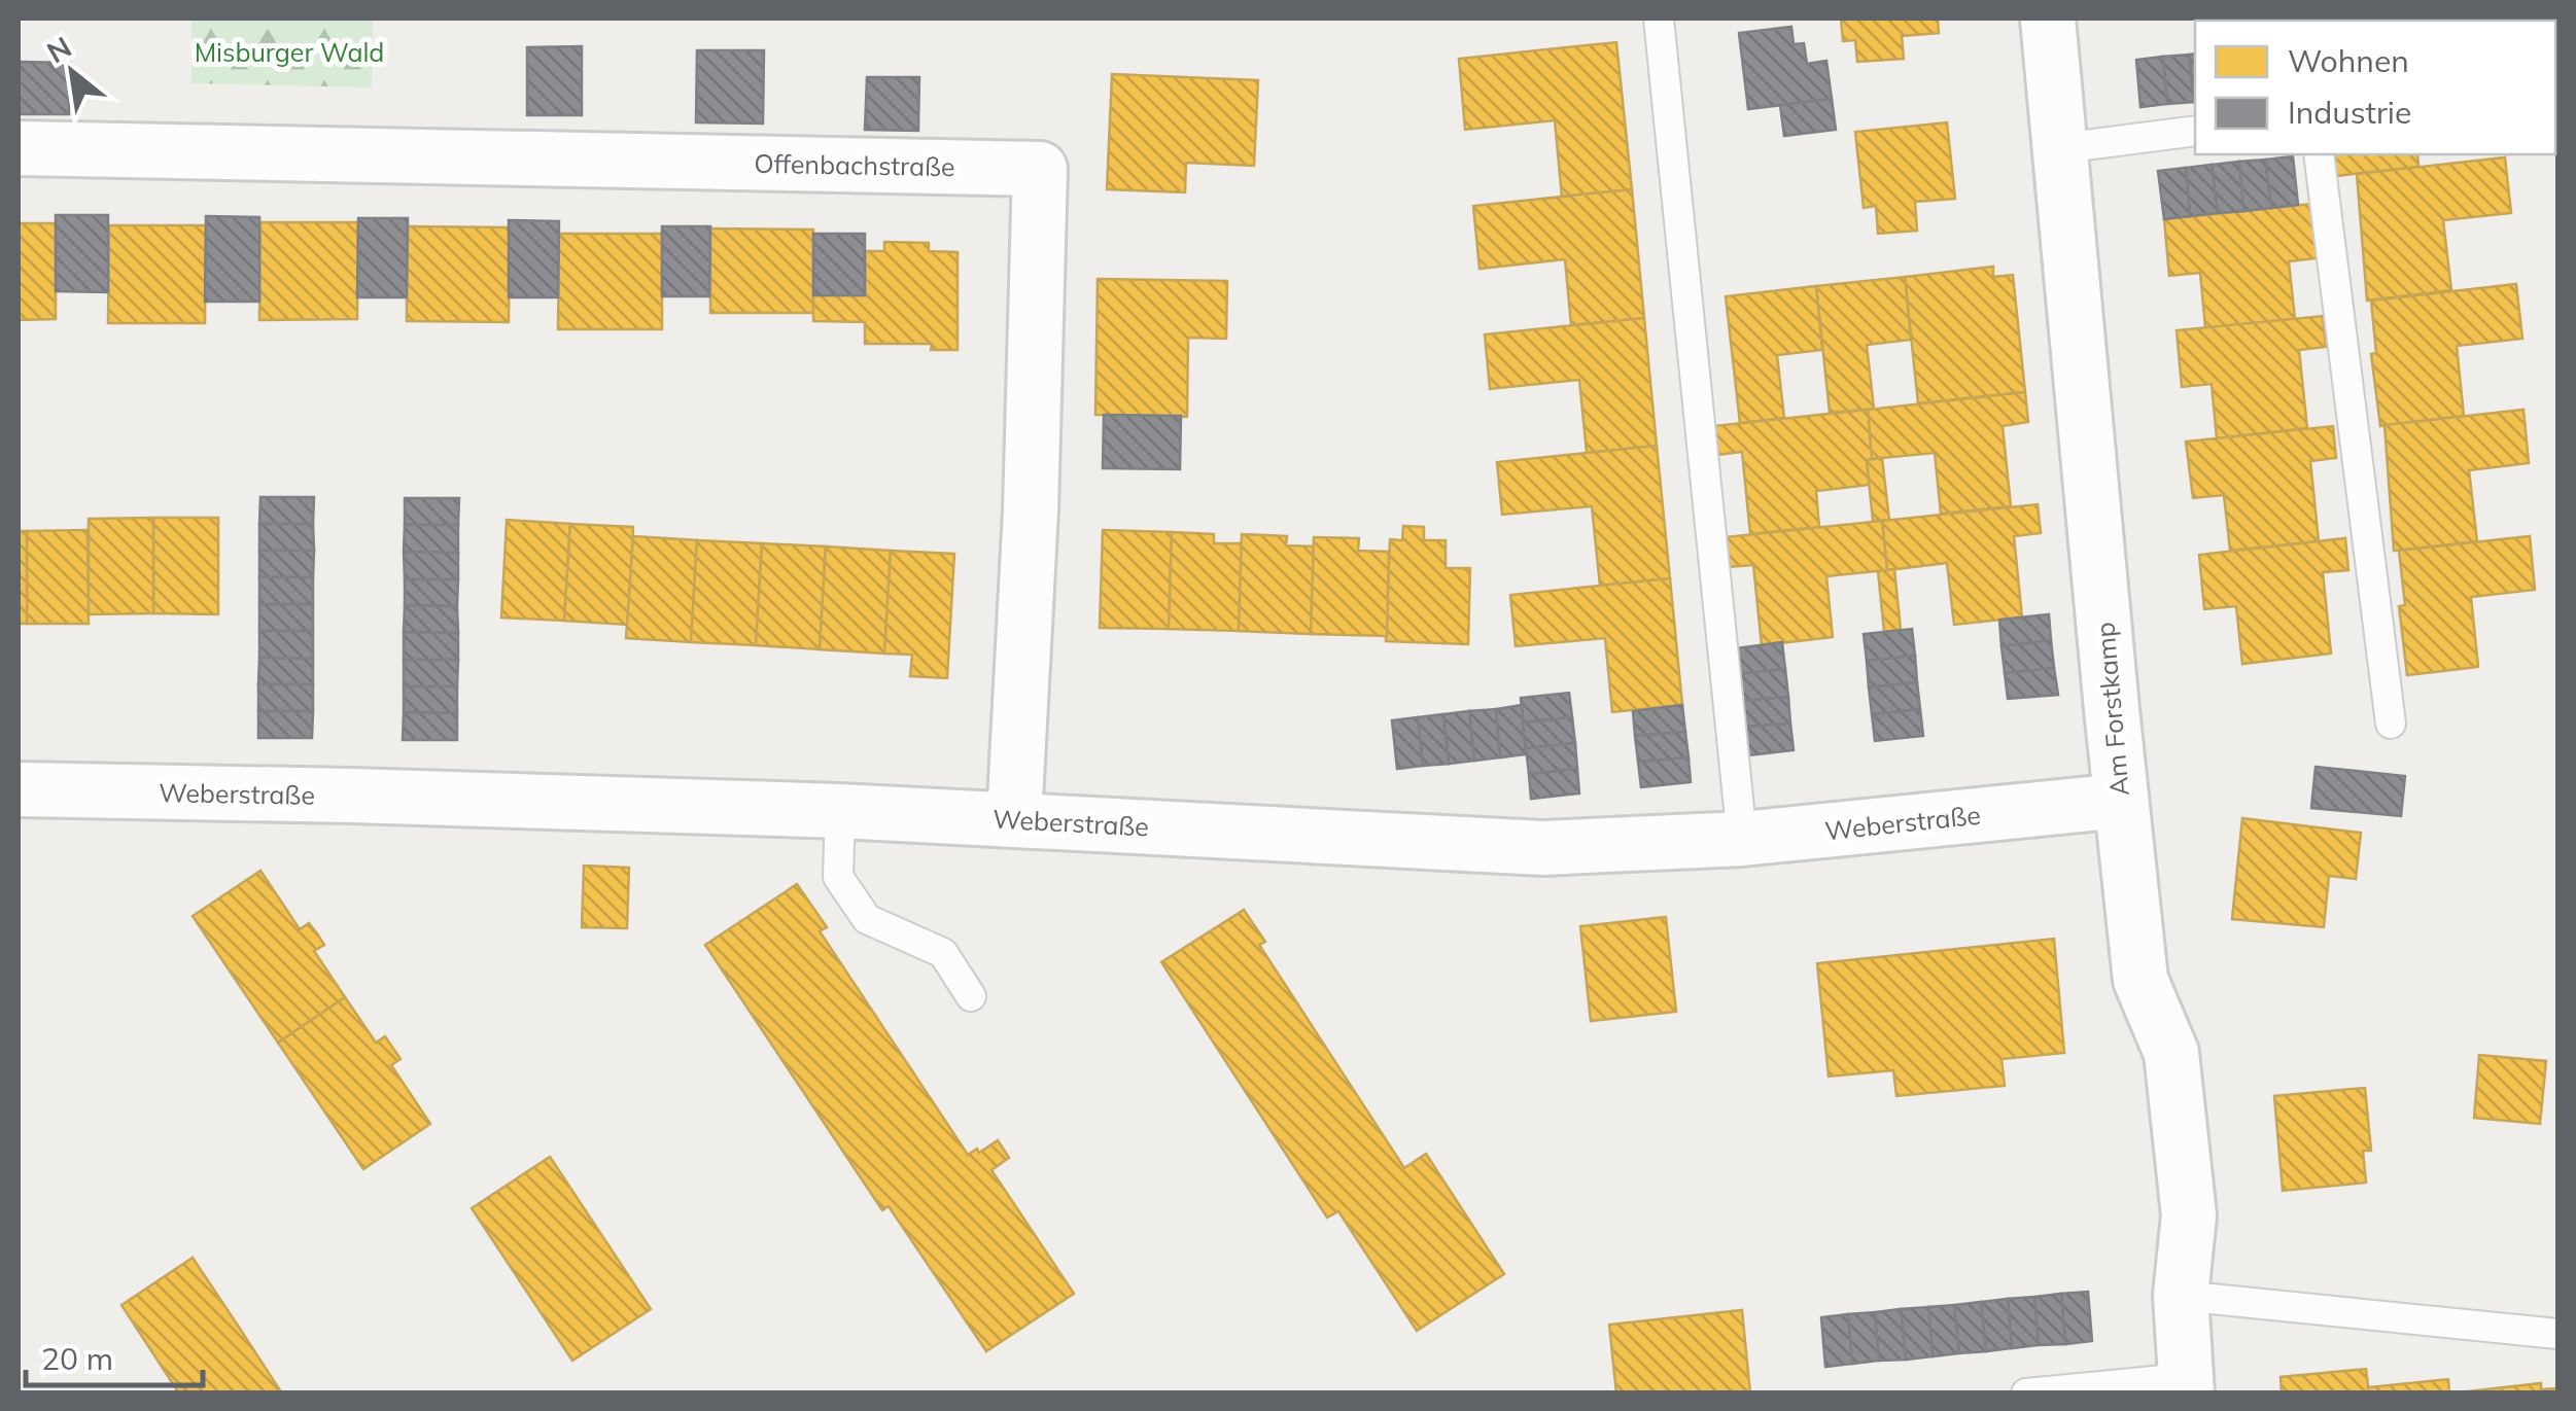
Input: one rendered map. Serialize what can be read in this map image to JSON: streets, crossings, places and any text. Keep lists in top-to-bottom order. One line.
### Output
{"streets":{"street":["Offenbachstraße","Am Forstkamp","Weberstraße"]},"crossings":[["Offenbachstraße","Weberstraße"],["Am Forstkamp","Weberstraße"]],"parks":["Misburger Wald"],"legend":["Wohnen","Industrie"],"scale_bar":"20 m","north":"top left"}
